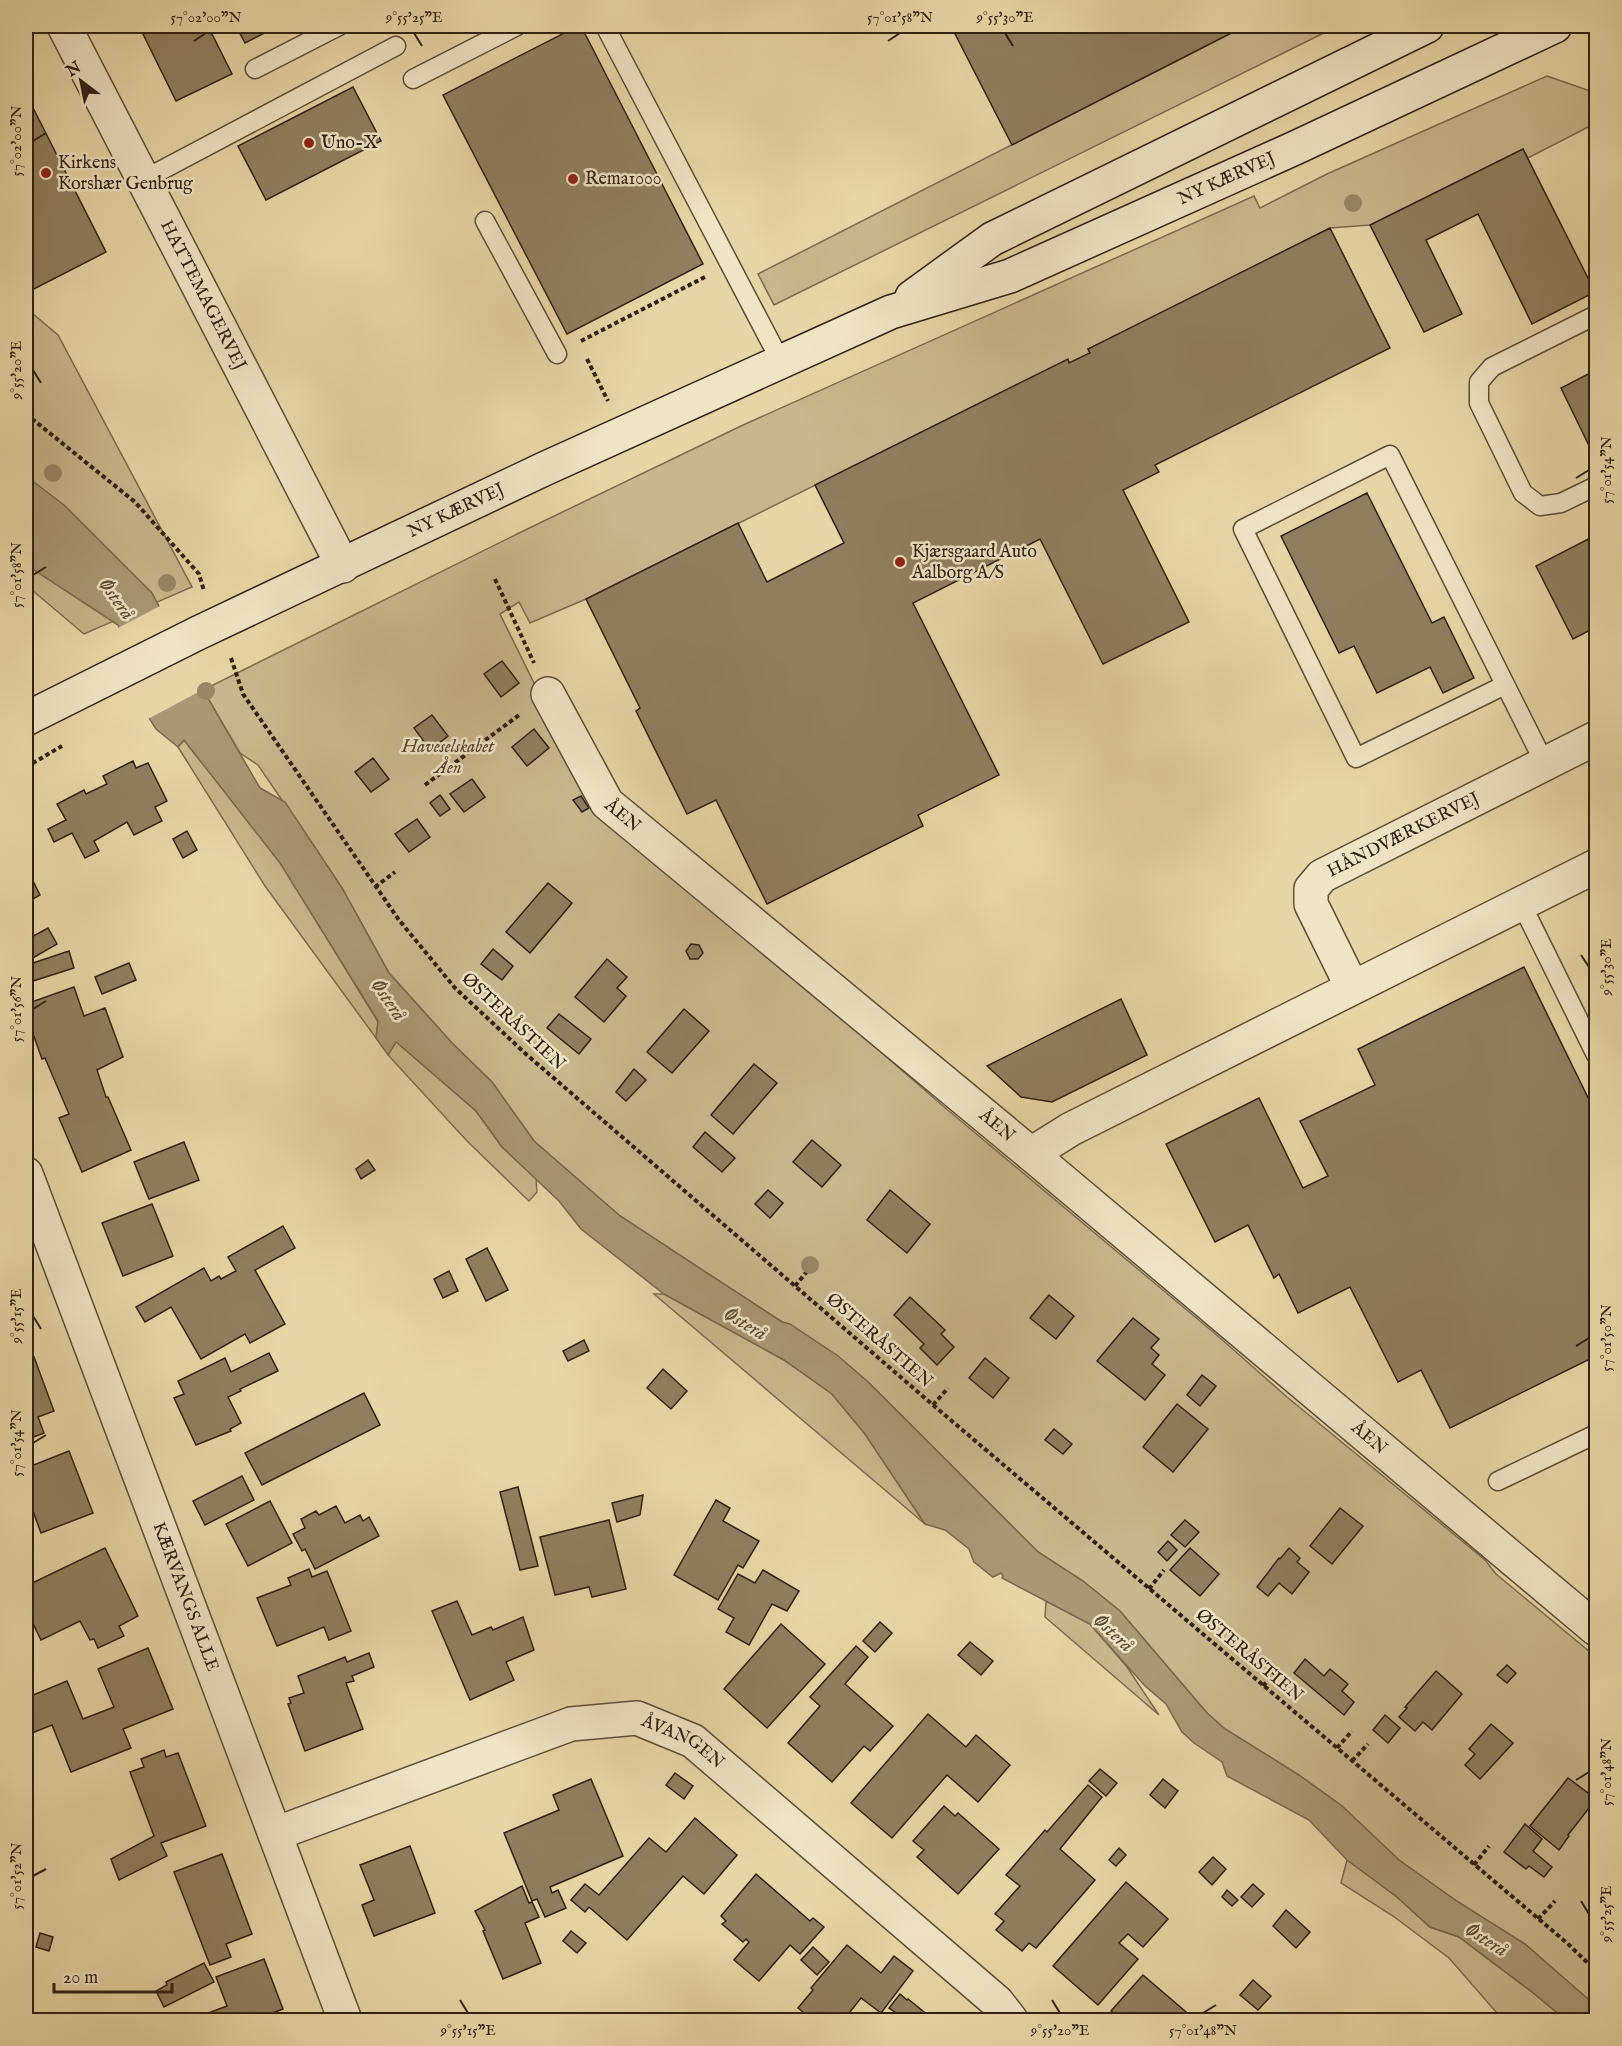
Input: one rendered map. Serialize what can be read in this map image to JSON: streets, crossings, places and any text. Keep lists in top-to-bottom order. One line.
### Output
{"streets":{"street":["NY KÆRVEJ","HATTEMAGERVEJ","ÅEN","HÅNDVÆRKERVEJ","KÆRVANGS ALLE","ÅVANGEN"],"path":["ØSTERÅSTIEN"]},"crossings":[["NY KÆRVEJ","HATTEMAGERVEJ"],["KÆRVANGS ALLE","ÅVANGEN"]],"water":["Østerå"],"parks":["Haveselskabet Åen"],"places":["Uno-X","Kirkens Korshær Genbrug","Rema1000","Kjærsgaard Auto Aalborg A/S"],"scale_bar":"20 m","north":"top left","coordinates":["57°02'00\"N","9°55'25\"E","57°01'58\"N","9°55'30\"E","9°55'20\"E","57°01'54\"N","57°01'56\"N","9°55'15\"E","57°01'50\"N","57°01'48\"N","57°01'52\"N"]}
